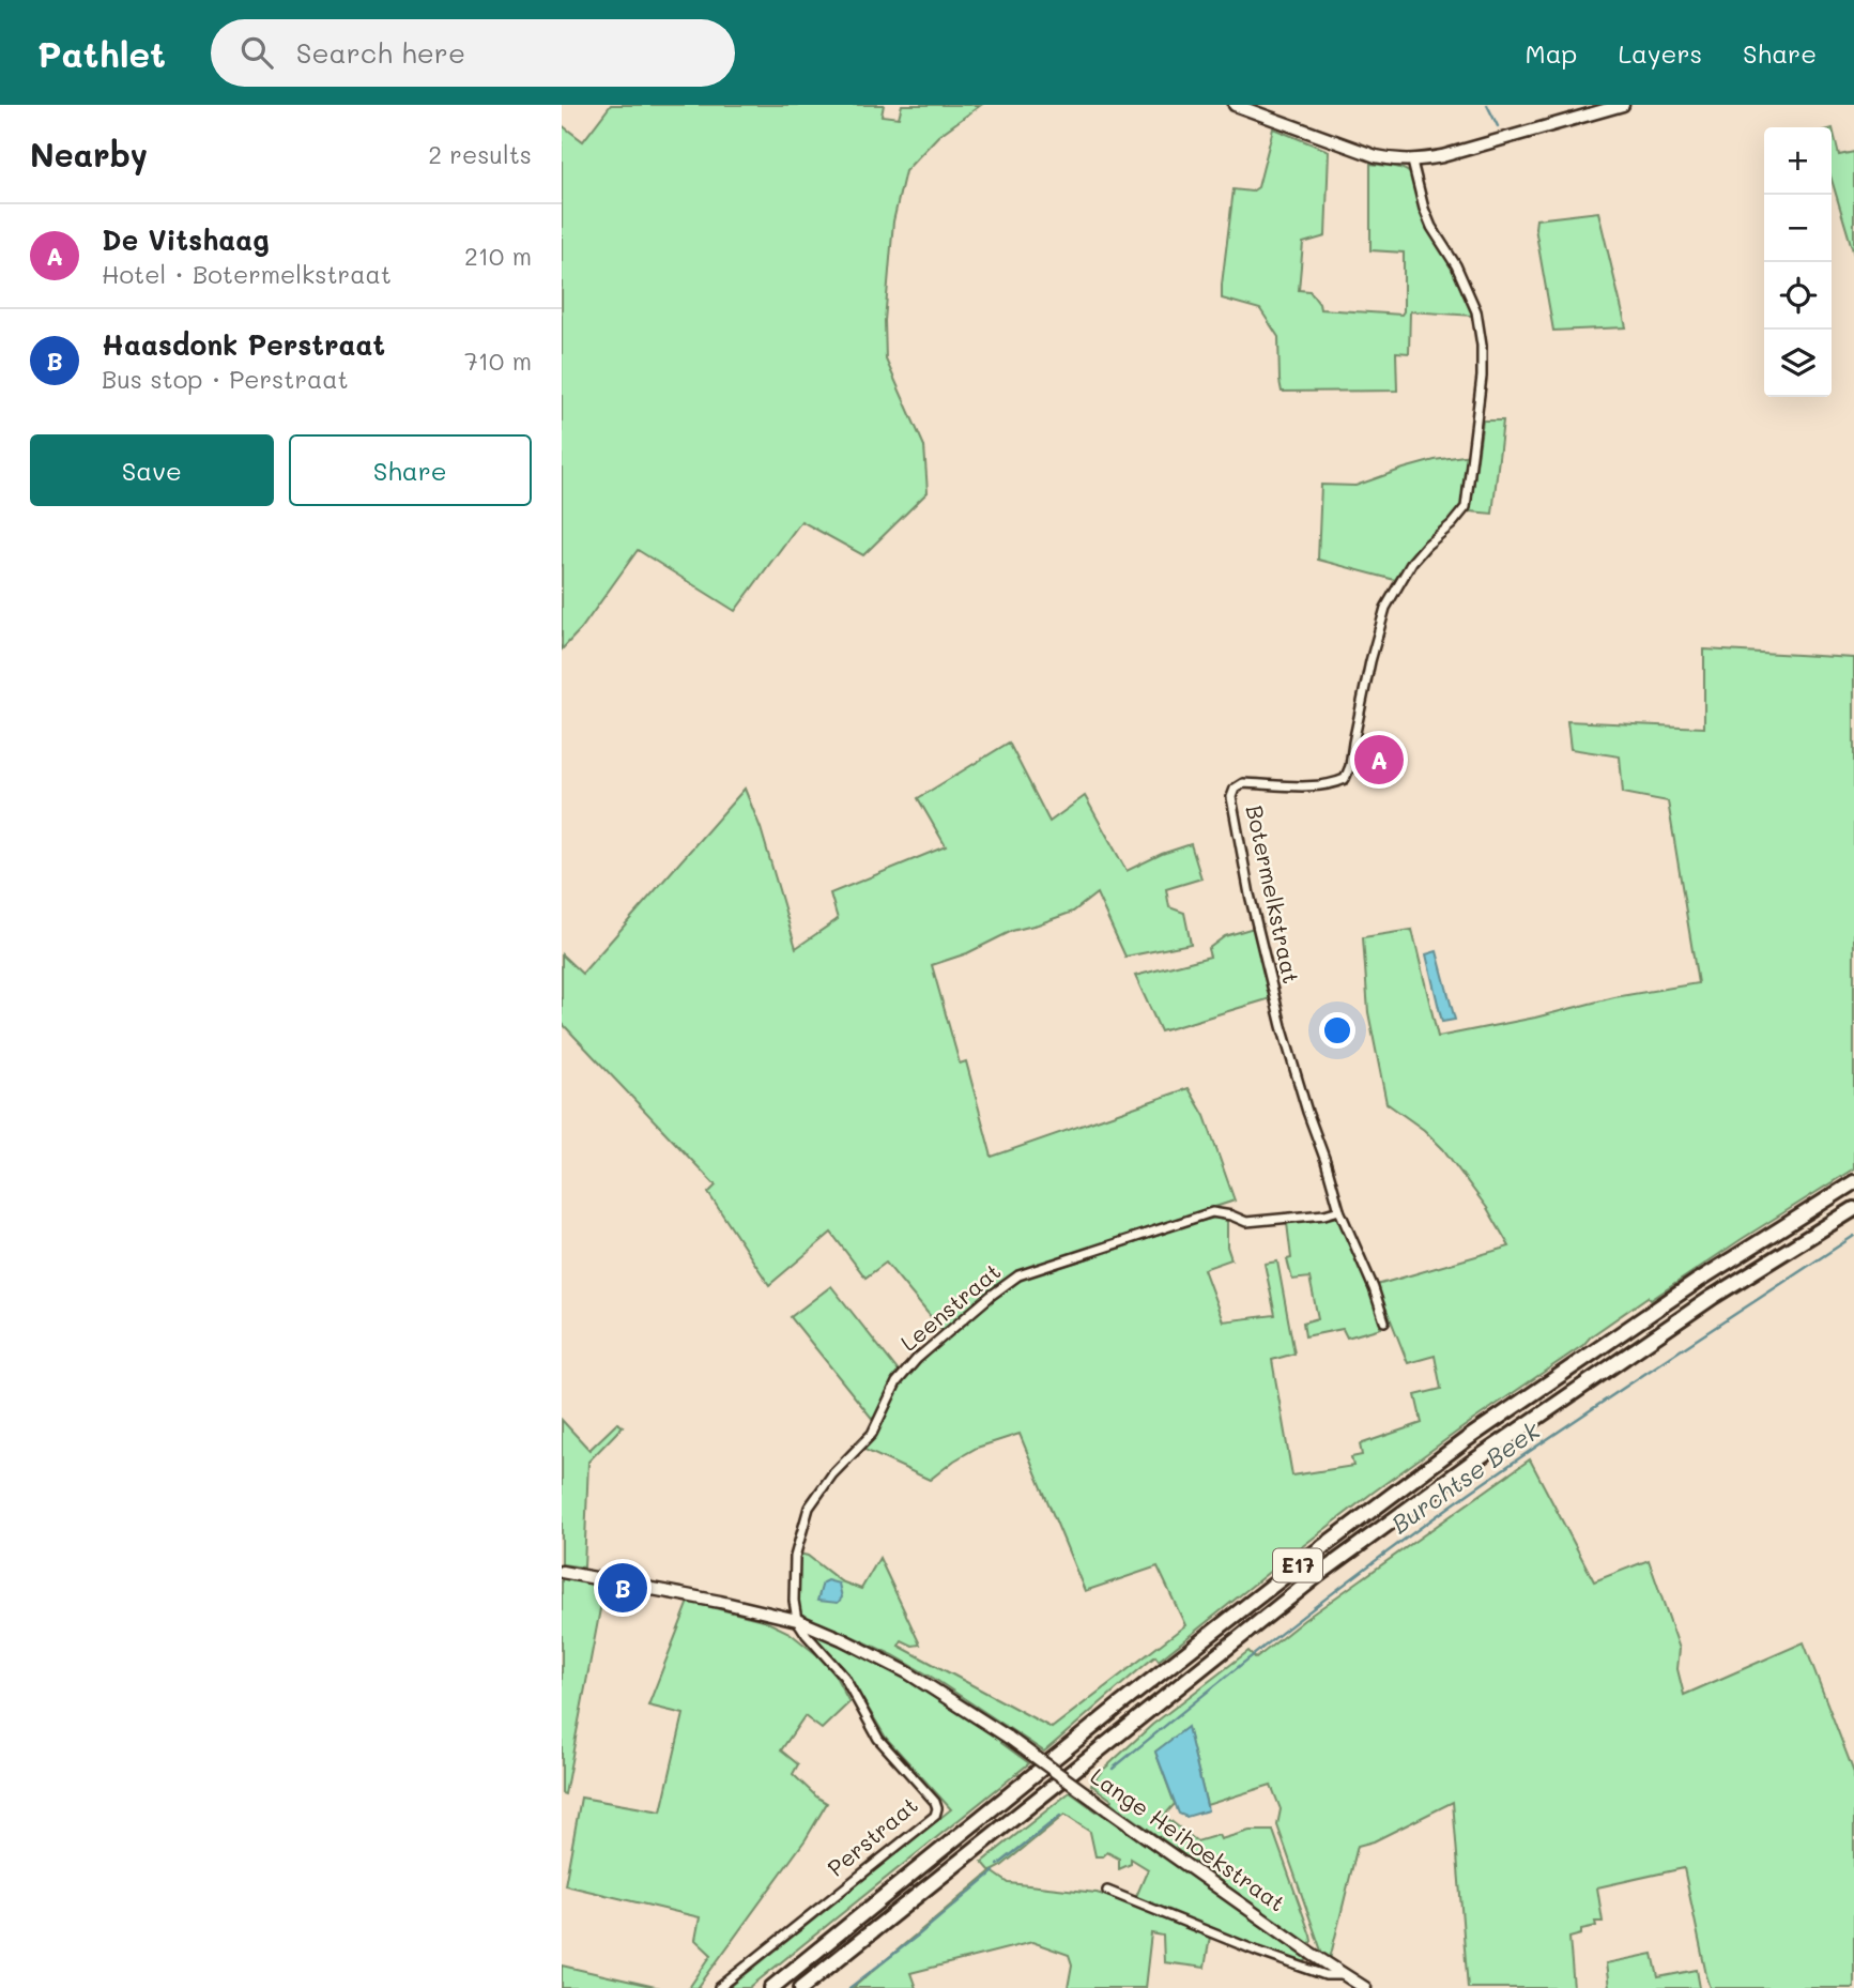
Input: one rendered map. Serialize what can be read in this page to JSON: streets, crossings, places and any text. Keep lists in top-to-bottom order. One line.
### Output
{"streets":{"highway":["E17"],"street":["Botermelkstraat","Leenstraat","Perstraat","Lange Heihoekstraat"]},"crossings":[["Botermelkstraat","Leenstraat"],["Leenstraat","Perstraat"],["Leenstraat","Lange Heihoekstraat"],["Perstraat","Lange Heihoekstraat"]],"water":["Burchtse Beek"],"page":{"header":"Pathlet","search":"Search here","nav":["Map","Layers","Share"],"heading":["Nearby","2 results"],"map_buttons":["+","−"],"list":[{"mark":"A","name":"De Vitshaag","note":"Hotel · Botermelkstraat","value":"210 m"},{"mark":"B","name":"Haasdonk Perstraat","note":"Bus stop · Perstraat","value":"710 m"}],"buttons":["Save","Share"],"pins":["A","B"]}}
